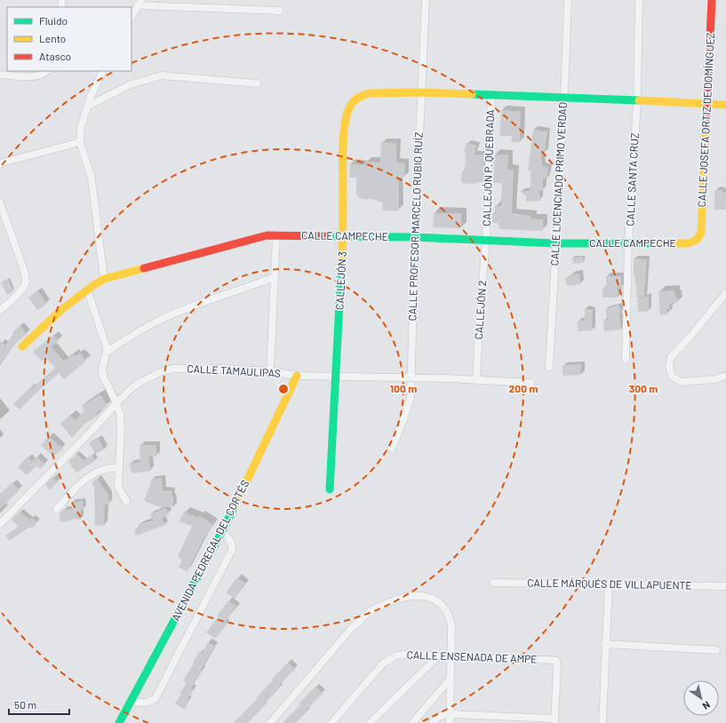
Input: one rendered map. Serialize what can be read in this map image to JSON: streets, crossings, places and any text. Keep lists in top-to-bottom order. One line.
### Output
{"streets":{"street":["CALLE JOSEFA ORTIZ DE DOMÍNGUEZ","CALLEJÓN P. QUEBRADA","CALLE SANTA CRUZ","CALLE LICENCIADO PRIMO VERDAD","CALLE PROFESOR MARCELO RUBIO RUÍZ","CALLE CAMPECHE","CALLEJÓN 3","CALLEJÓN 2","CALLE TAMAULIPAS","AVENIDA PEDREGAL DEL CORTÉS","CALLE MÁRQUÉS DE VILLAPUENTE","CALLE ENSENADA DE AMPE"]},"crossings":[["CALLE JOSEFA ORTIZ DE DOMÍNGUEZ","CALLE CAMPECHE"],["CALLE JOSEFA ORTIZ DE DOMÍNGUEZ","CALLEJÓN 3"],["CALLEJÓN P. QUEBRADA","CALLE CAMPECHE"],["CALLEJÓN P. QUEBRADA","CALLEJÓN 3"],["CALLEJÓN P. QUEBRADA","CALLEJÓN 2"],["CALLE SANTA CRUZ","CALLE CAMPECHE"],["CALLE SANTA CRUZ","CALLEJÓN 3"],["CALLE LICENCIADO PRIMO VERDAD","CALLE CAMPECHE"],["CALLE LICENCIADO PRIMO VERDAD","CALLEJÓN 3"],["CALLE PROFESOR MARCELO RUBIO RUÍZ","CALLE CAMPECHE"],["CALLE PROFESOR MARCELO RUBIO RUÍZ","CALLEJÓN 3"],["CALLE PROFESOR MARCELO RUBIO RUÍZ","CALLE TAMAULIPAS"],["CALLE CAMPECHE","CALLEJÓN 3"],["CALLE CAMPECHE","CALLEJÓN 2"],["CALLEJÓN 3","CALLE TAMAULIPAS"],["CALLEJÓN 2","CALLE TAMAULIPAS"],["CALLE TAMAULIPAS","AVENIDA PEDREGAL DEL CORTÉS"]],"legend":["Fluido","Lento","Atasco"],"scale_bar":"50 m","north":"bottom right","rings":["100 m","200 m","300 m"]}
